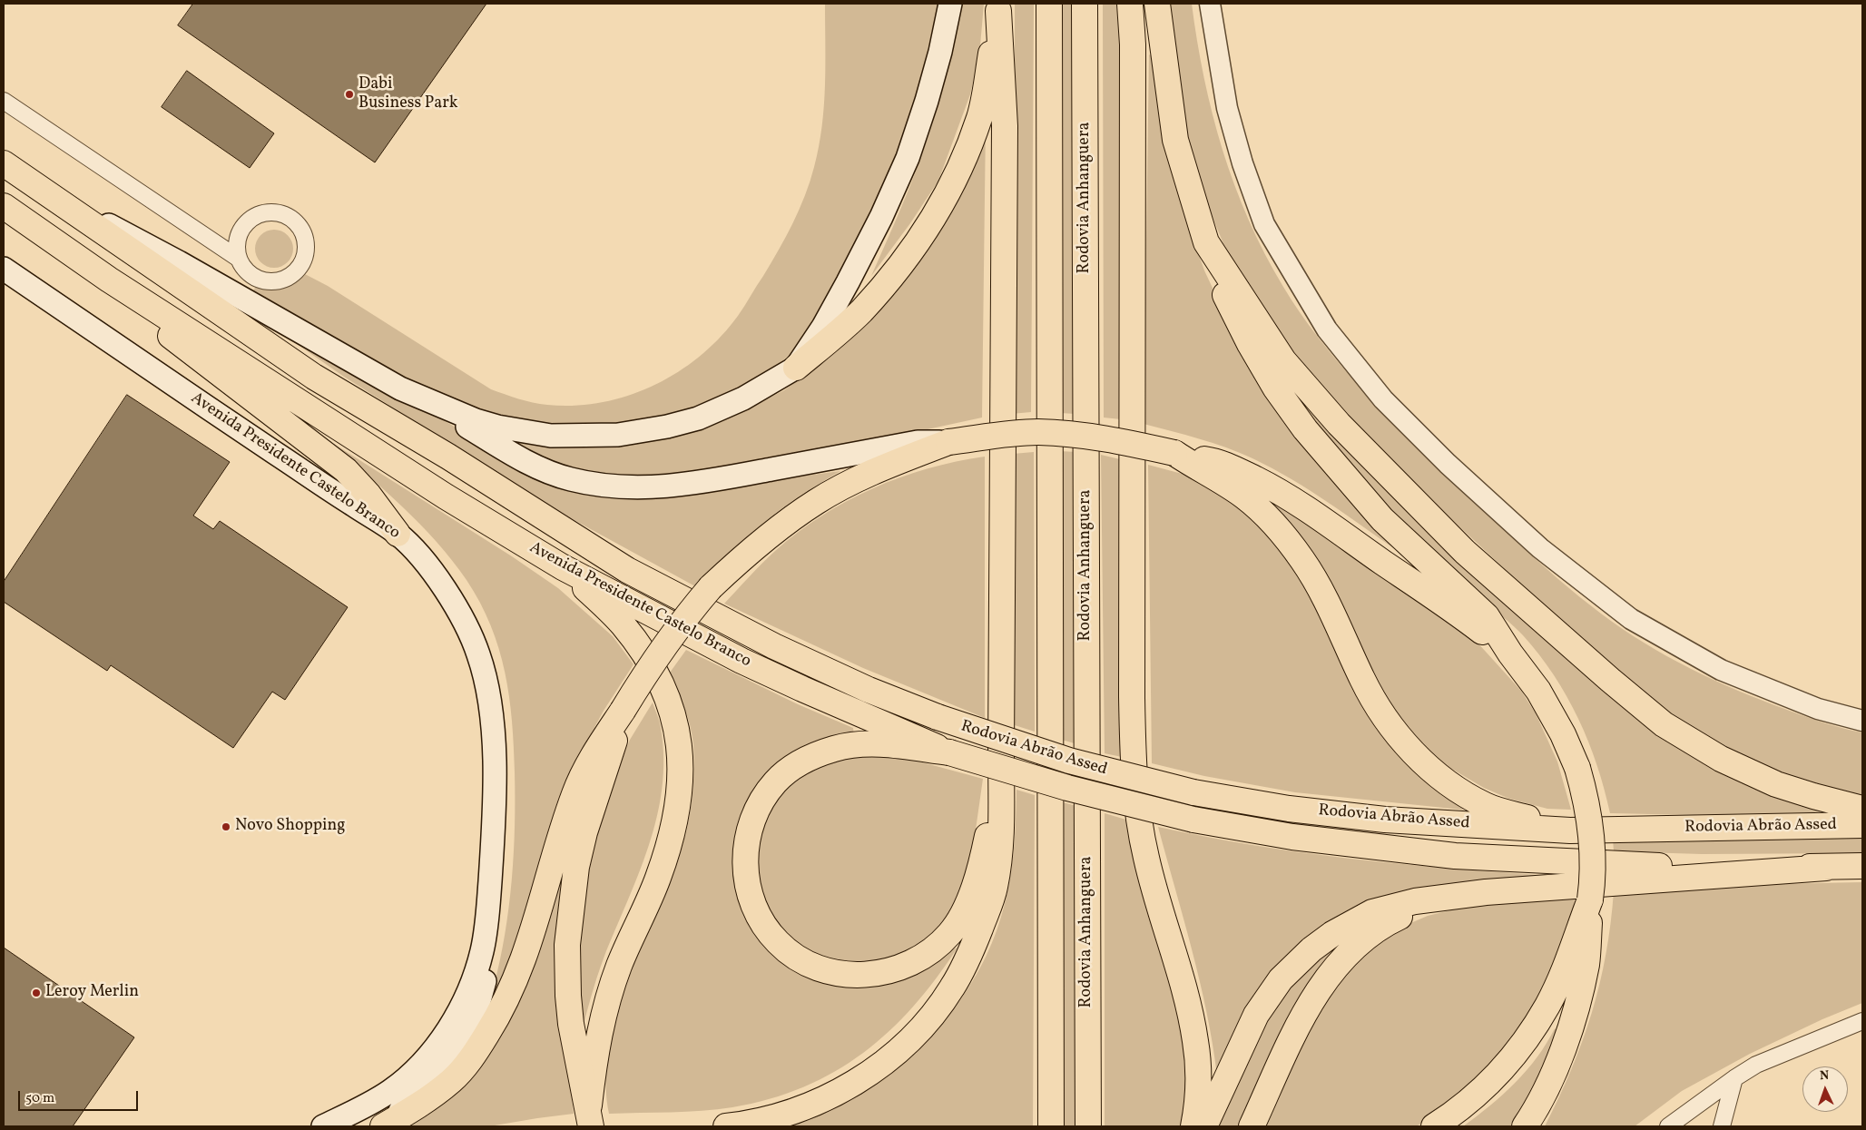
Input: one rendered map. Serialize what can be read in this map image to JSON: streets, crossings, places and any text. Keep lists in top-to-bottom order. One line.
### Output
{"streets":{"main road":["Rodovia Anhanguera","Avenida Presidente Castelo Branco","Rodovia Abrão Assed"]},"crossings":[["Avenida Presidente Castelo Branco","Rodovia Abrão Assed"]],"places":["Dabi Business Park","Novo Shopping","Leroy Merlin"],"scale_bar":"50 m","north":"top"}
